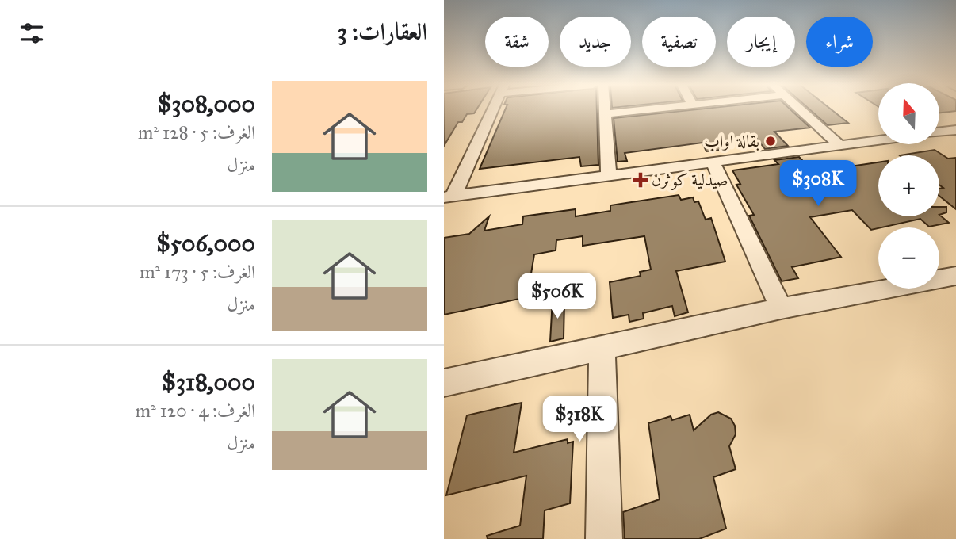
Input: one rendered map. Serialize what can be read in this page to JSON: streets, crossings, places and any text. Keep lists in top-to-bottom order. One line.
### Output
{"places":{"other":["بقالة اواب"],"health":["صيدلية كوثرن"]},"north":"top","page":{"heading":"العقارات: 3","chip":["شراء","إيجار","تصفية","جديد","شقة"],"list":[{"name":"$308,000","note":"الغرف: 5 · 128 m² · منزل"},{"name":"$506,000","note":"الغرف: 5 · 173 m² · منزل"},{"name":"$318,000","note":"الغرف: 4 · 120 m² · منزل"}],"map_buttons":["+","−"],"price":["$308K","$506K","$318K"]}}
